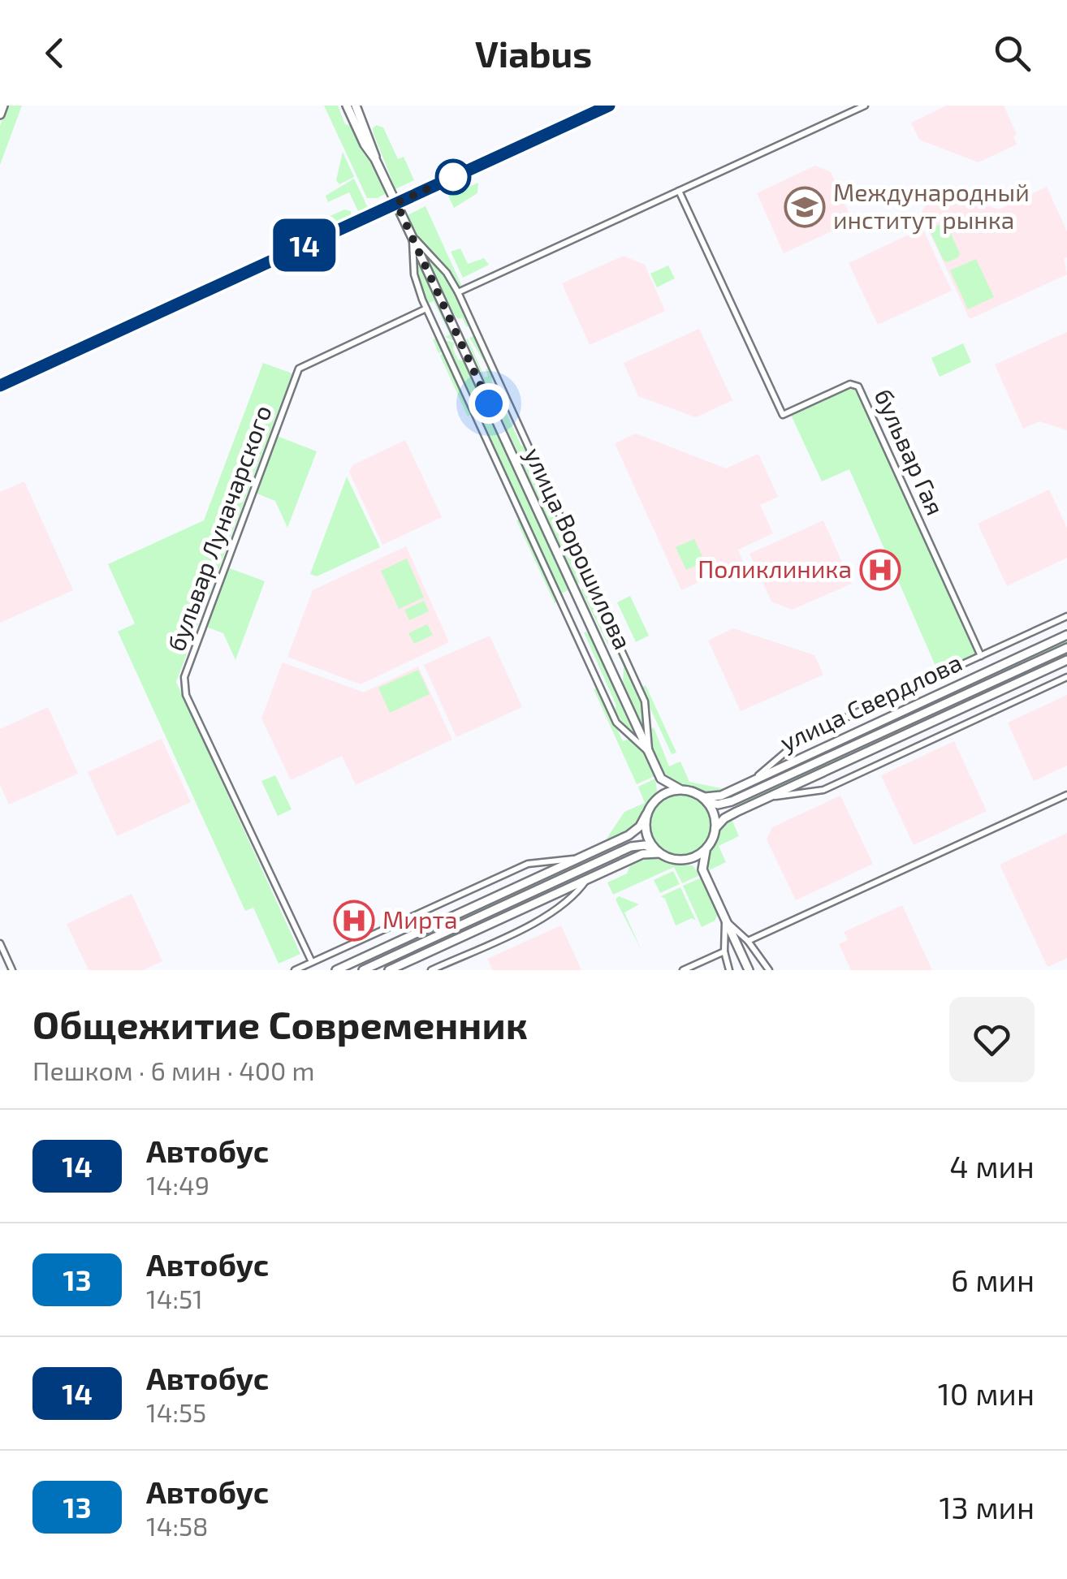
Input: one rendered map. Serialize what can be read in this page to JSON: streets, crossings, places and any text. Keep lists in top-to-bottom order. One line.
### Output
{"streets":{"main road":["улица Ворошилова","улица Свердлова"],"street":["бульвар Гая","бульвар Луначарского"]},"places":{"school or university":["Международный институт рынка"],"hospital":["Поликлиника","Мирта"]},"lines":["bus line 14"],"page":{"header":"Viabus","on_map":"14","heading":["Общежитие Современник","Пешком · 6 мин · 400 m"],"list":[{"mark":"14","name":"Автобус","note":"14:49","value":"4 мин"},{"mark":"13","name":"Автобус","note":"14:51","value":"6 мин"},{"mark":"14","name":"Автобус","note":"14:55","value":"10 мин"},{"mark":"13","name":"Автобус","note":"14:58","value":"13 мин"}]}}
